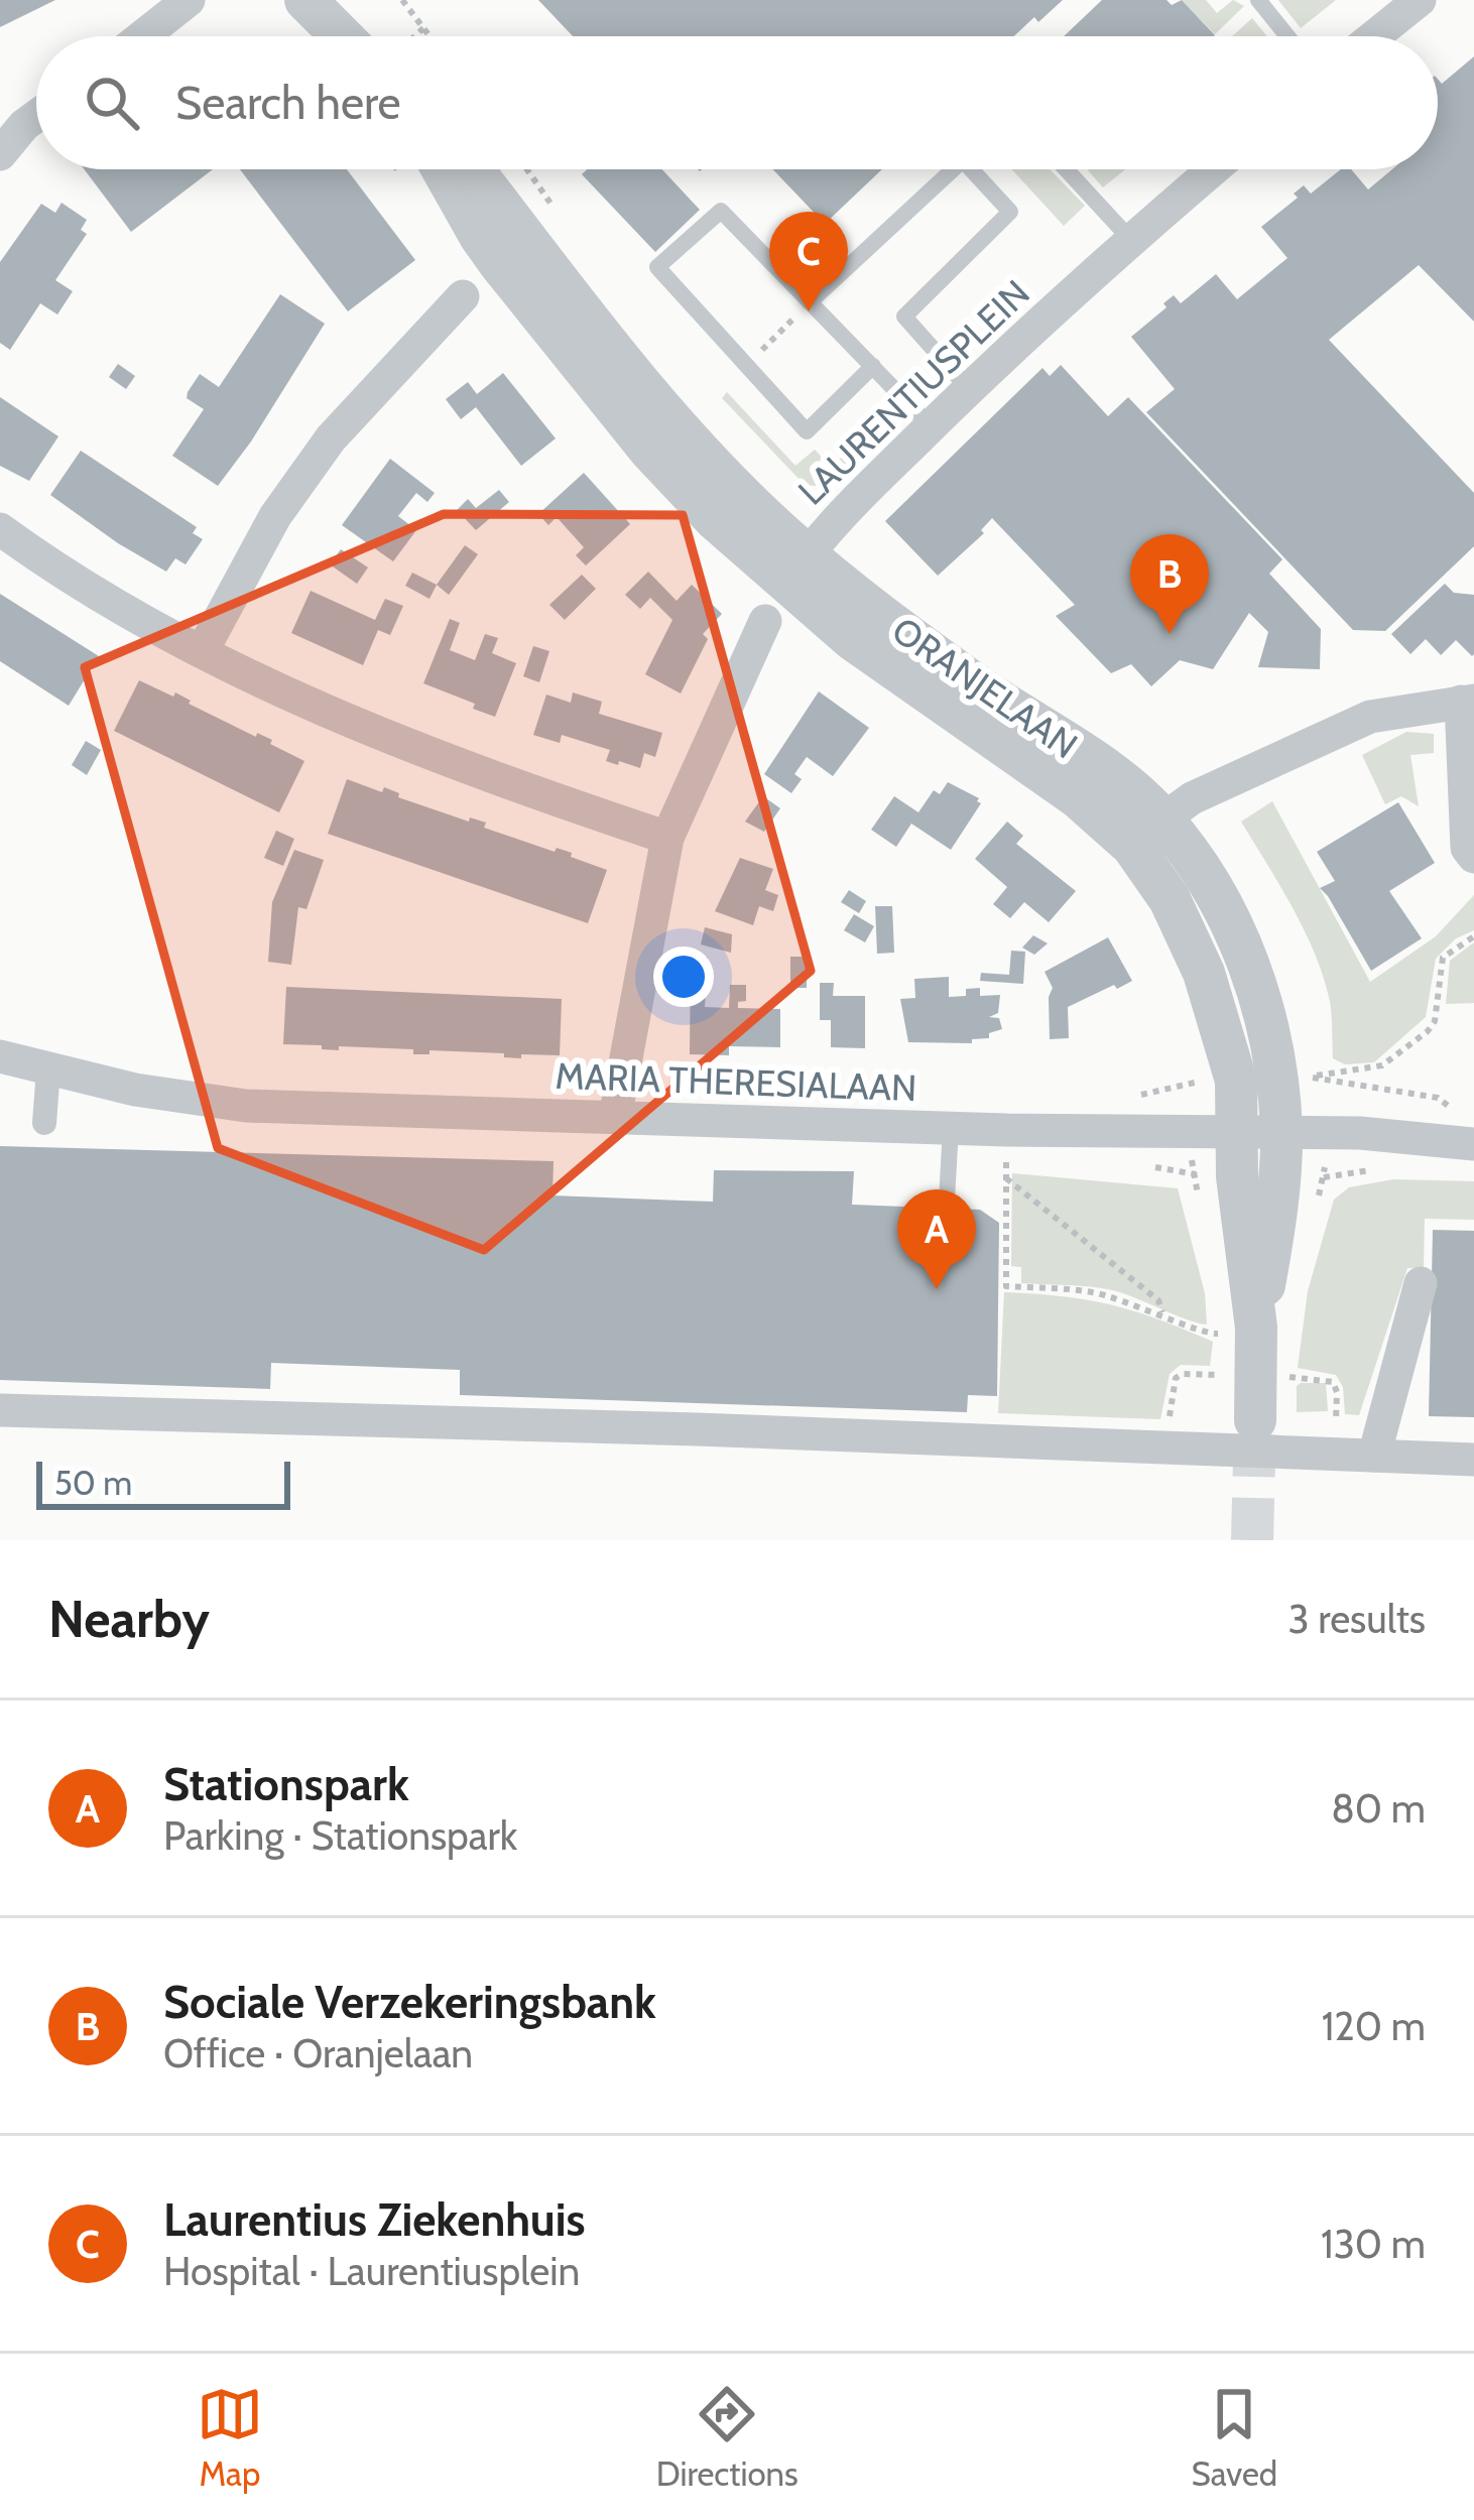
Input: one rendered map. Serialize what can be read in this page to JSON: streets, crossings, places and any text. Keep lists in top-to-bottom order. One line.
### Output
{"streets":{"street":["LAURENTIUSPLEIN","ORANJELAAN","MARIA THERESIALAAN"]},"crossings":[["LAURENTIUSPLEIN","ORANJELAAN"],["ORANJELAAN","MARIA THERESIALAAN"]],"scale_bar":"50 m","page":{"search":"Search here","pins":["C","B","A"],"scale":"50 m","heading":["Nearby","3 results"],"list":[{"mark":"A","name":"Stationspark","note":"Parking · Stationspark","value":"80 m"},{"mark":"B","name":"Sociale Verzekeringsbank","note":"Office · Oranjelaan","value":"120 m"},{"mark":"C","name":"Laurentius Ziekenhuis","note":"Hospital · Laurentiusplein","value":"130 m"}],"nav":["Map","Directions","Saved"]}}
